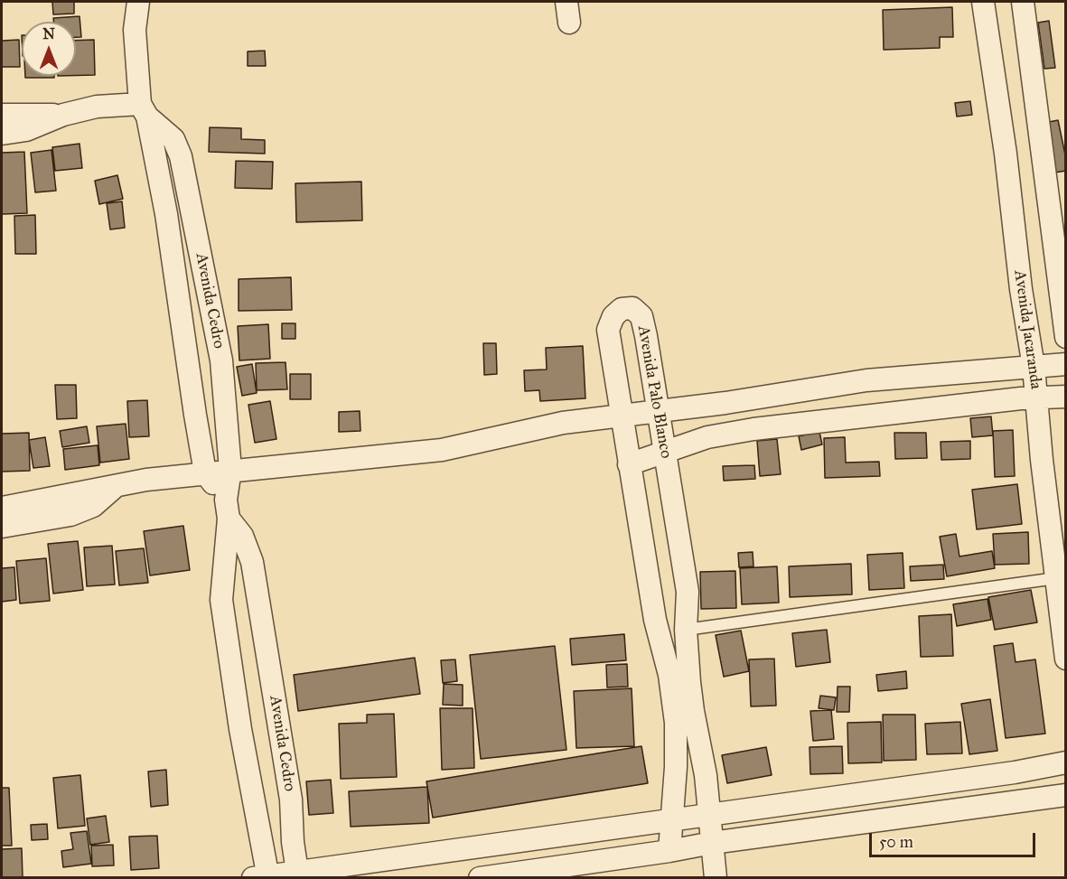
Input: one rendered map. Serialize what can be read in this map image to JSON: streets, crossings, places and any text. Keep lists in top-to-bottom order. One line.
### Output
{"streets":{"street":["Avenida Cedro","Avenida Jacaranda","Avenida Palo Blanco"]},"scale_bar":"50 m","north":"top"}
